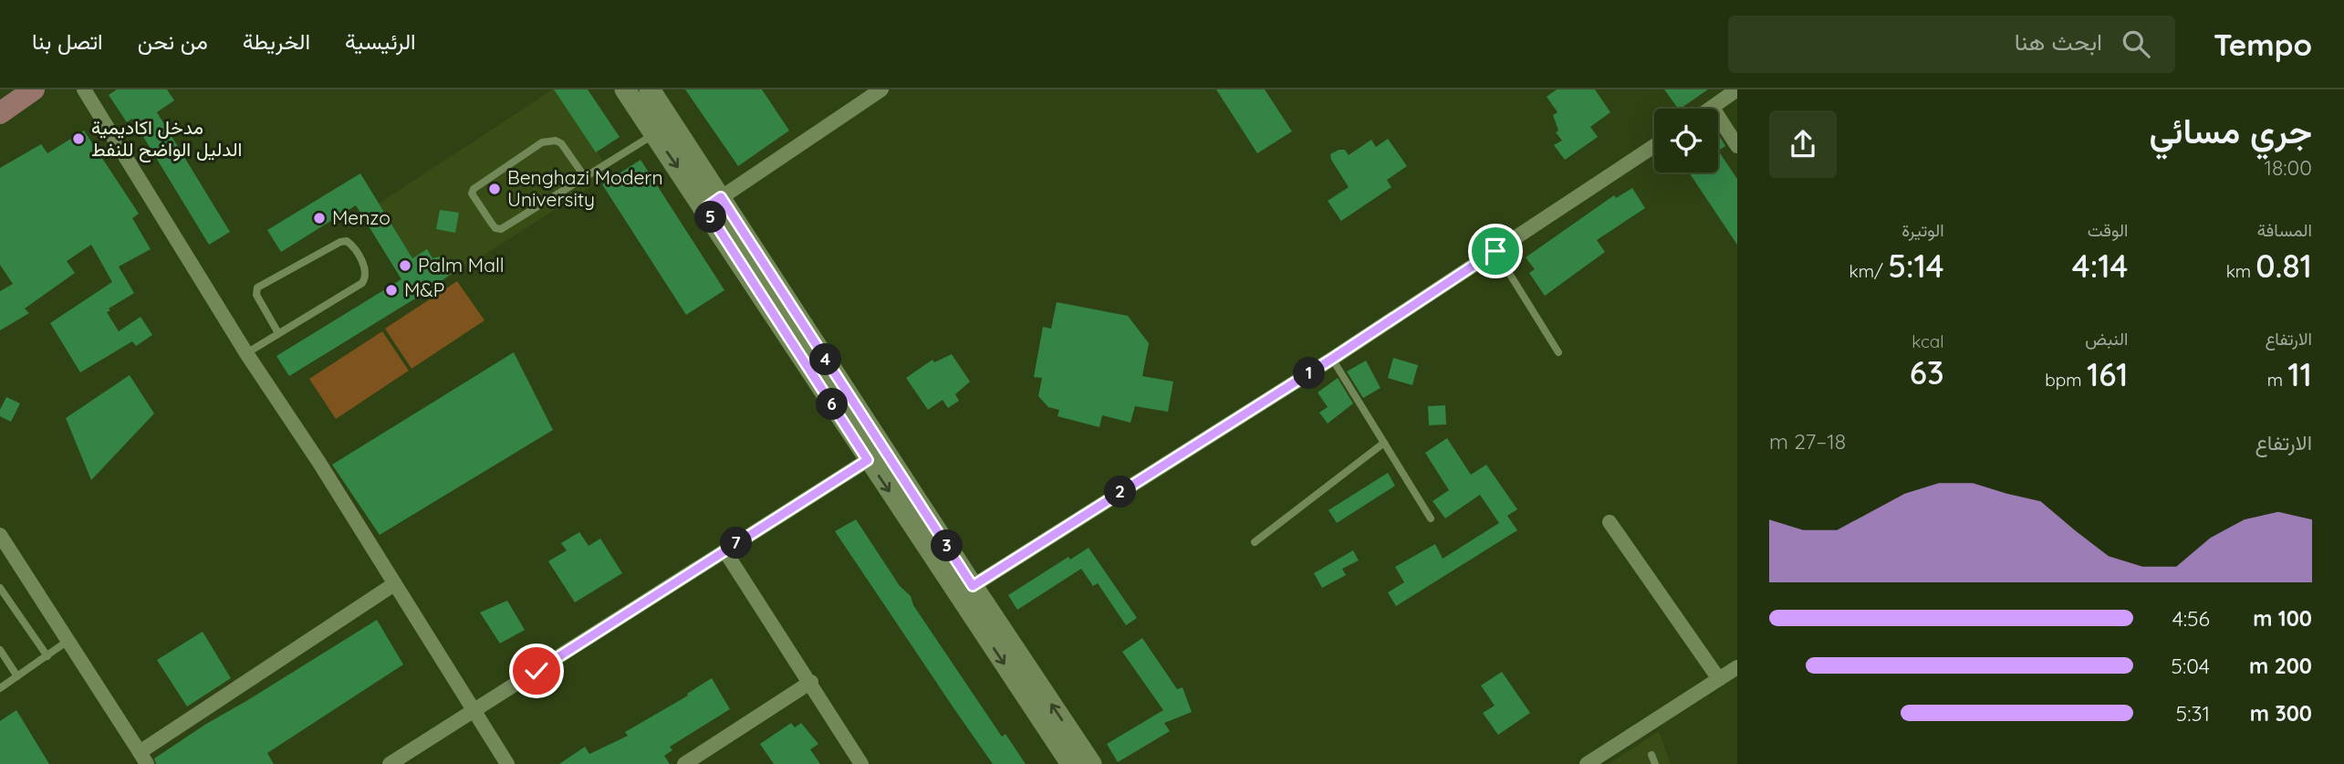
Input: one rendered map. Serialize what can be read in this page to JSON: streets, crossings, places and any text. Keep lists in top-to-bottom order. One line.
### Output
{"places":["مدخل اكاديمية الدليل الواضح للنفط","Benghazi Modern University","Menzo","Palm Mall","M&P"],"page":{"header":"Tempo","search":"ابحث هنا","nav":["الرئيسية","الخريطة","من نحن","اتصل بنا"],"heading":["جري مسائي","18:00"],"stats":[["المسافة","0.81 km"],["الوقت","4:14"],["الوتيرة","5:14 /km"],["الارتفاع","11 m"],["النبض","161 bpm"],["kcal","63"]],"pins":["5","4","1","6","2","7","3"],"chart":["الارتفاع","18–27 m"],"list":[{"name":"100 m","note":"4:56"},{"name":"200 m","note":"5:04"},{"name":"300 m","note":"5:31"}]}}
